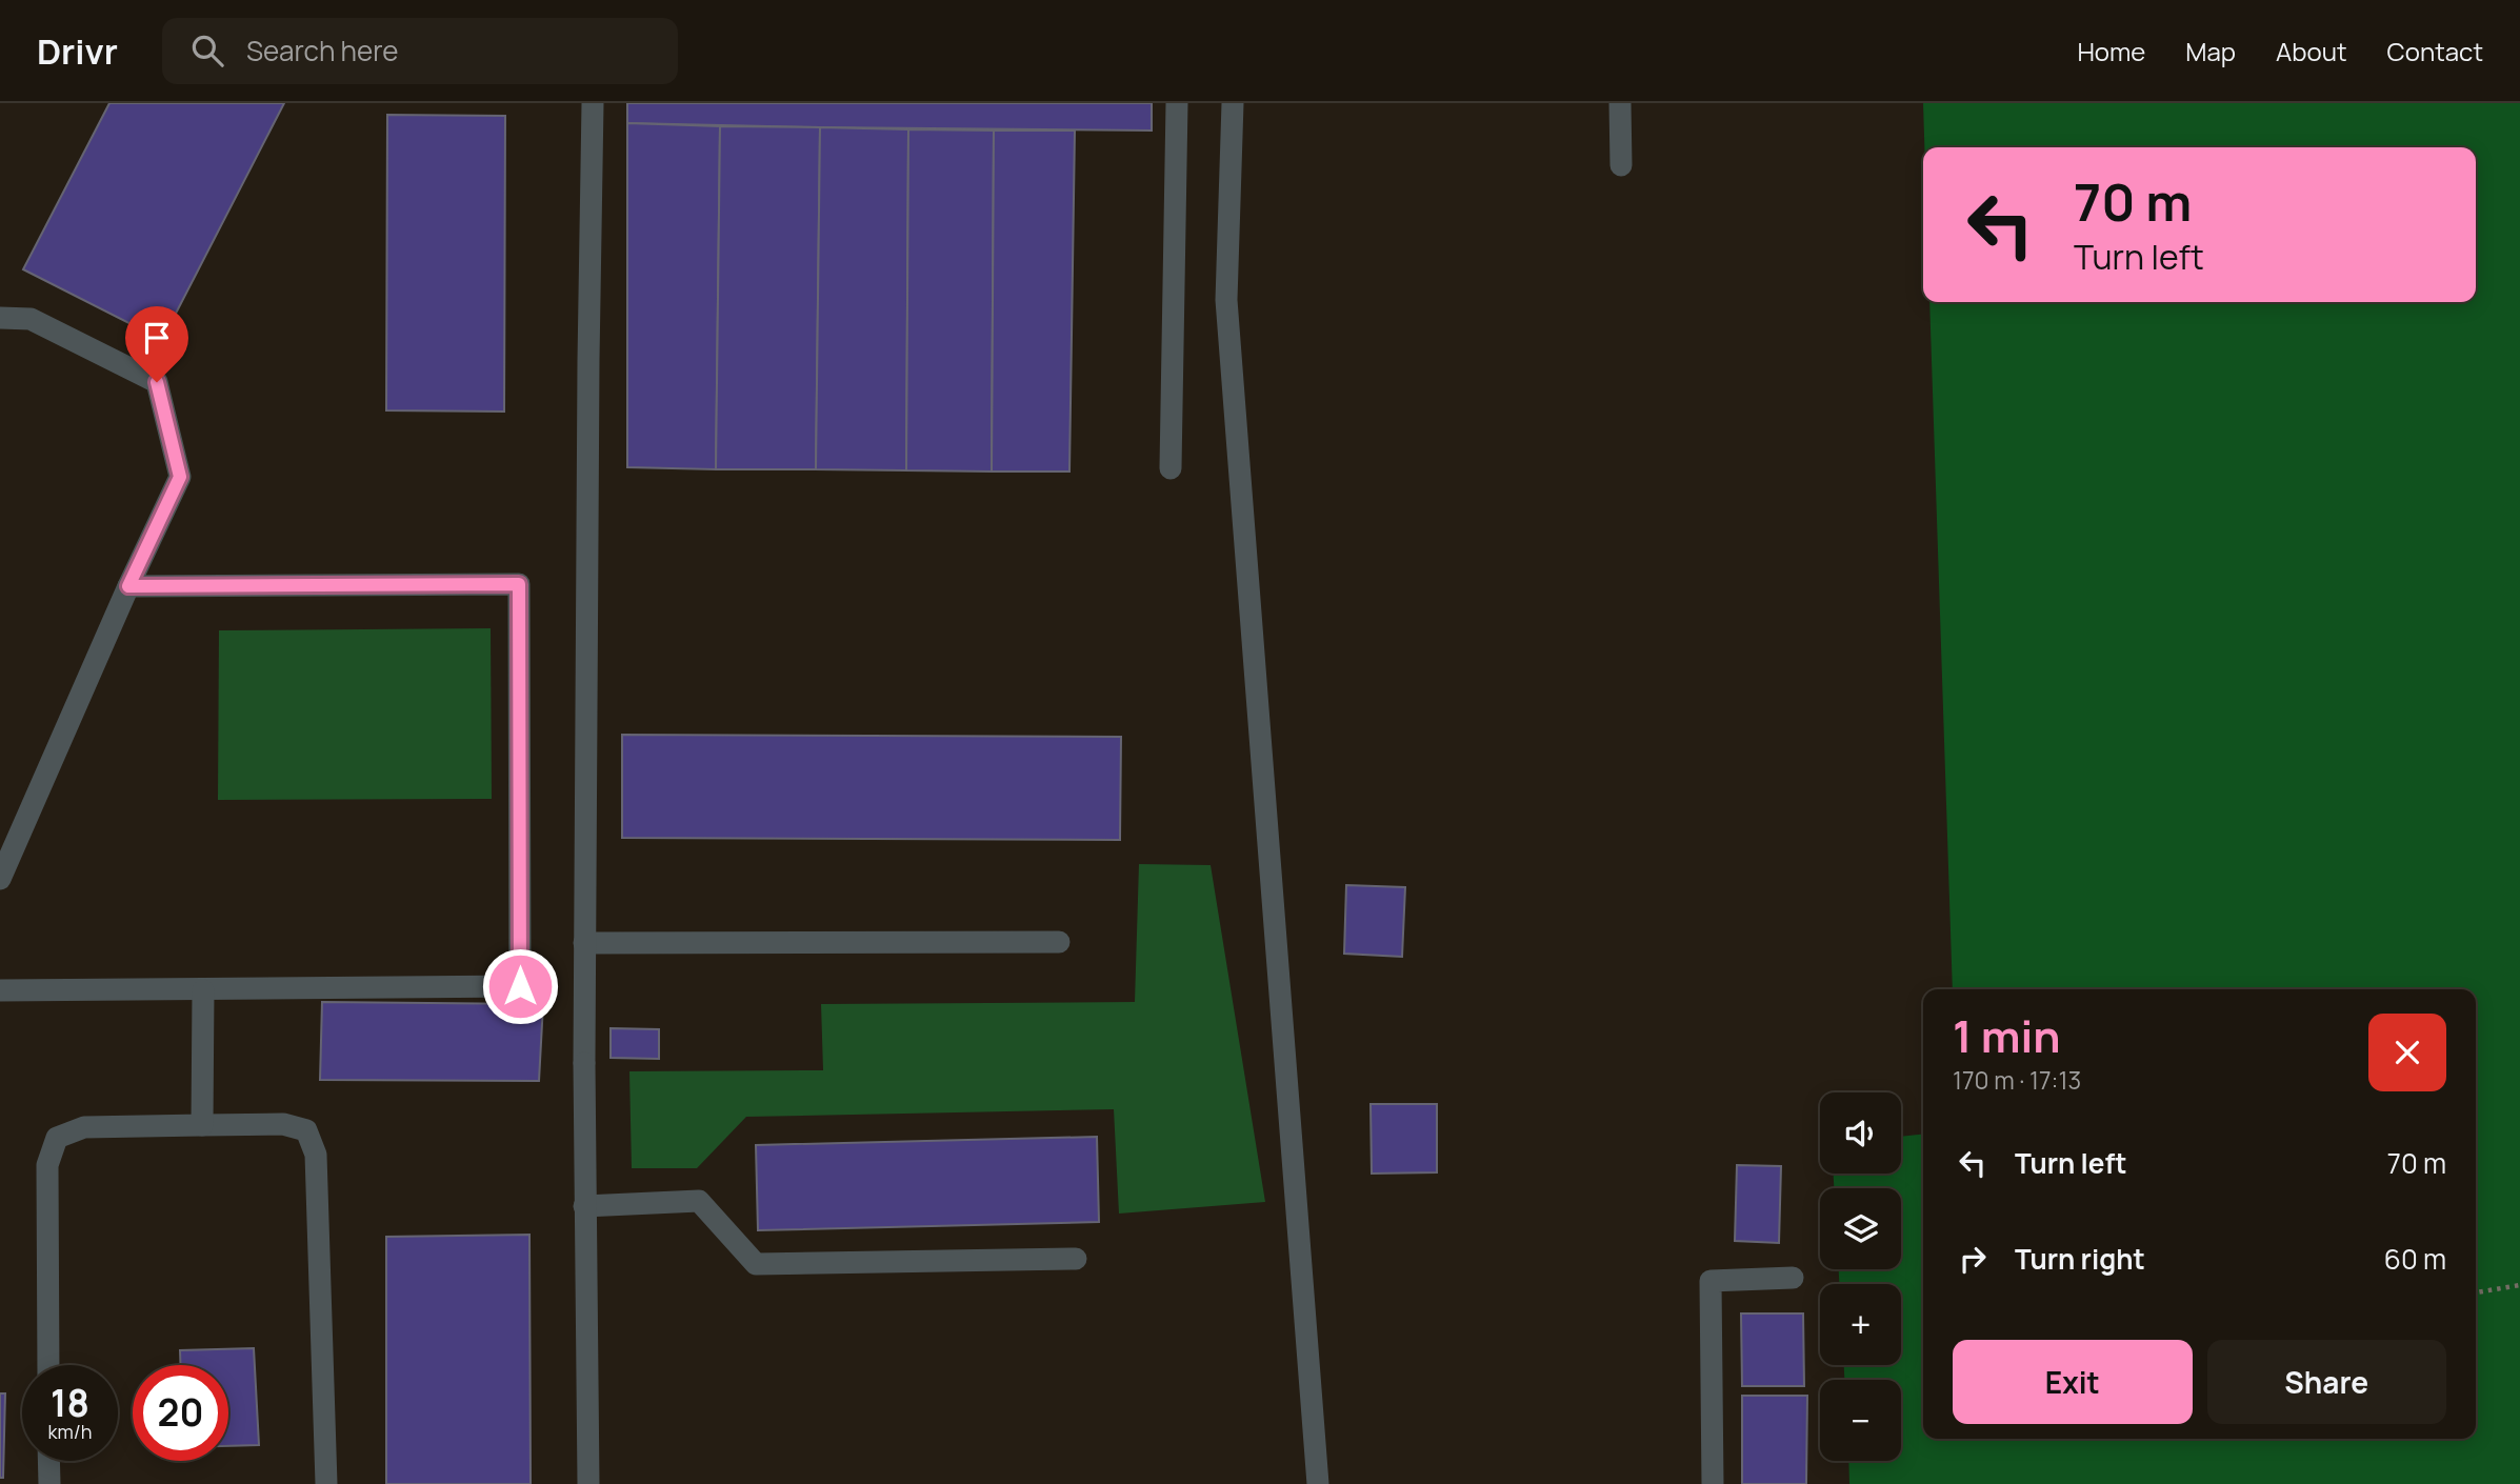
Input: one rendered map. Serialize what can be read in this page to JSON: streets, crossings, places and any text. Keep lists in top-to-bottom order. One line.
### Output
{"page":{"header":"Drivr","search":"Search here","nav":["Home","Map","About","Contact"],"turn":["70 m","Turn left"],"heading":["1 min","170 m · 17:13"],"map_buttons":["+","−"],"list":[{"name":"Turn left","value":"70 m"},{"name":"Turn right","value":"60 m"}],"buttons":["Exit","Share"],"speed":"18 km/h","limit":"20"}}
